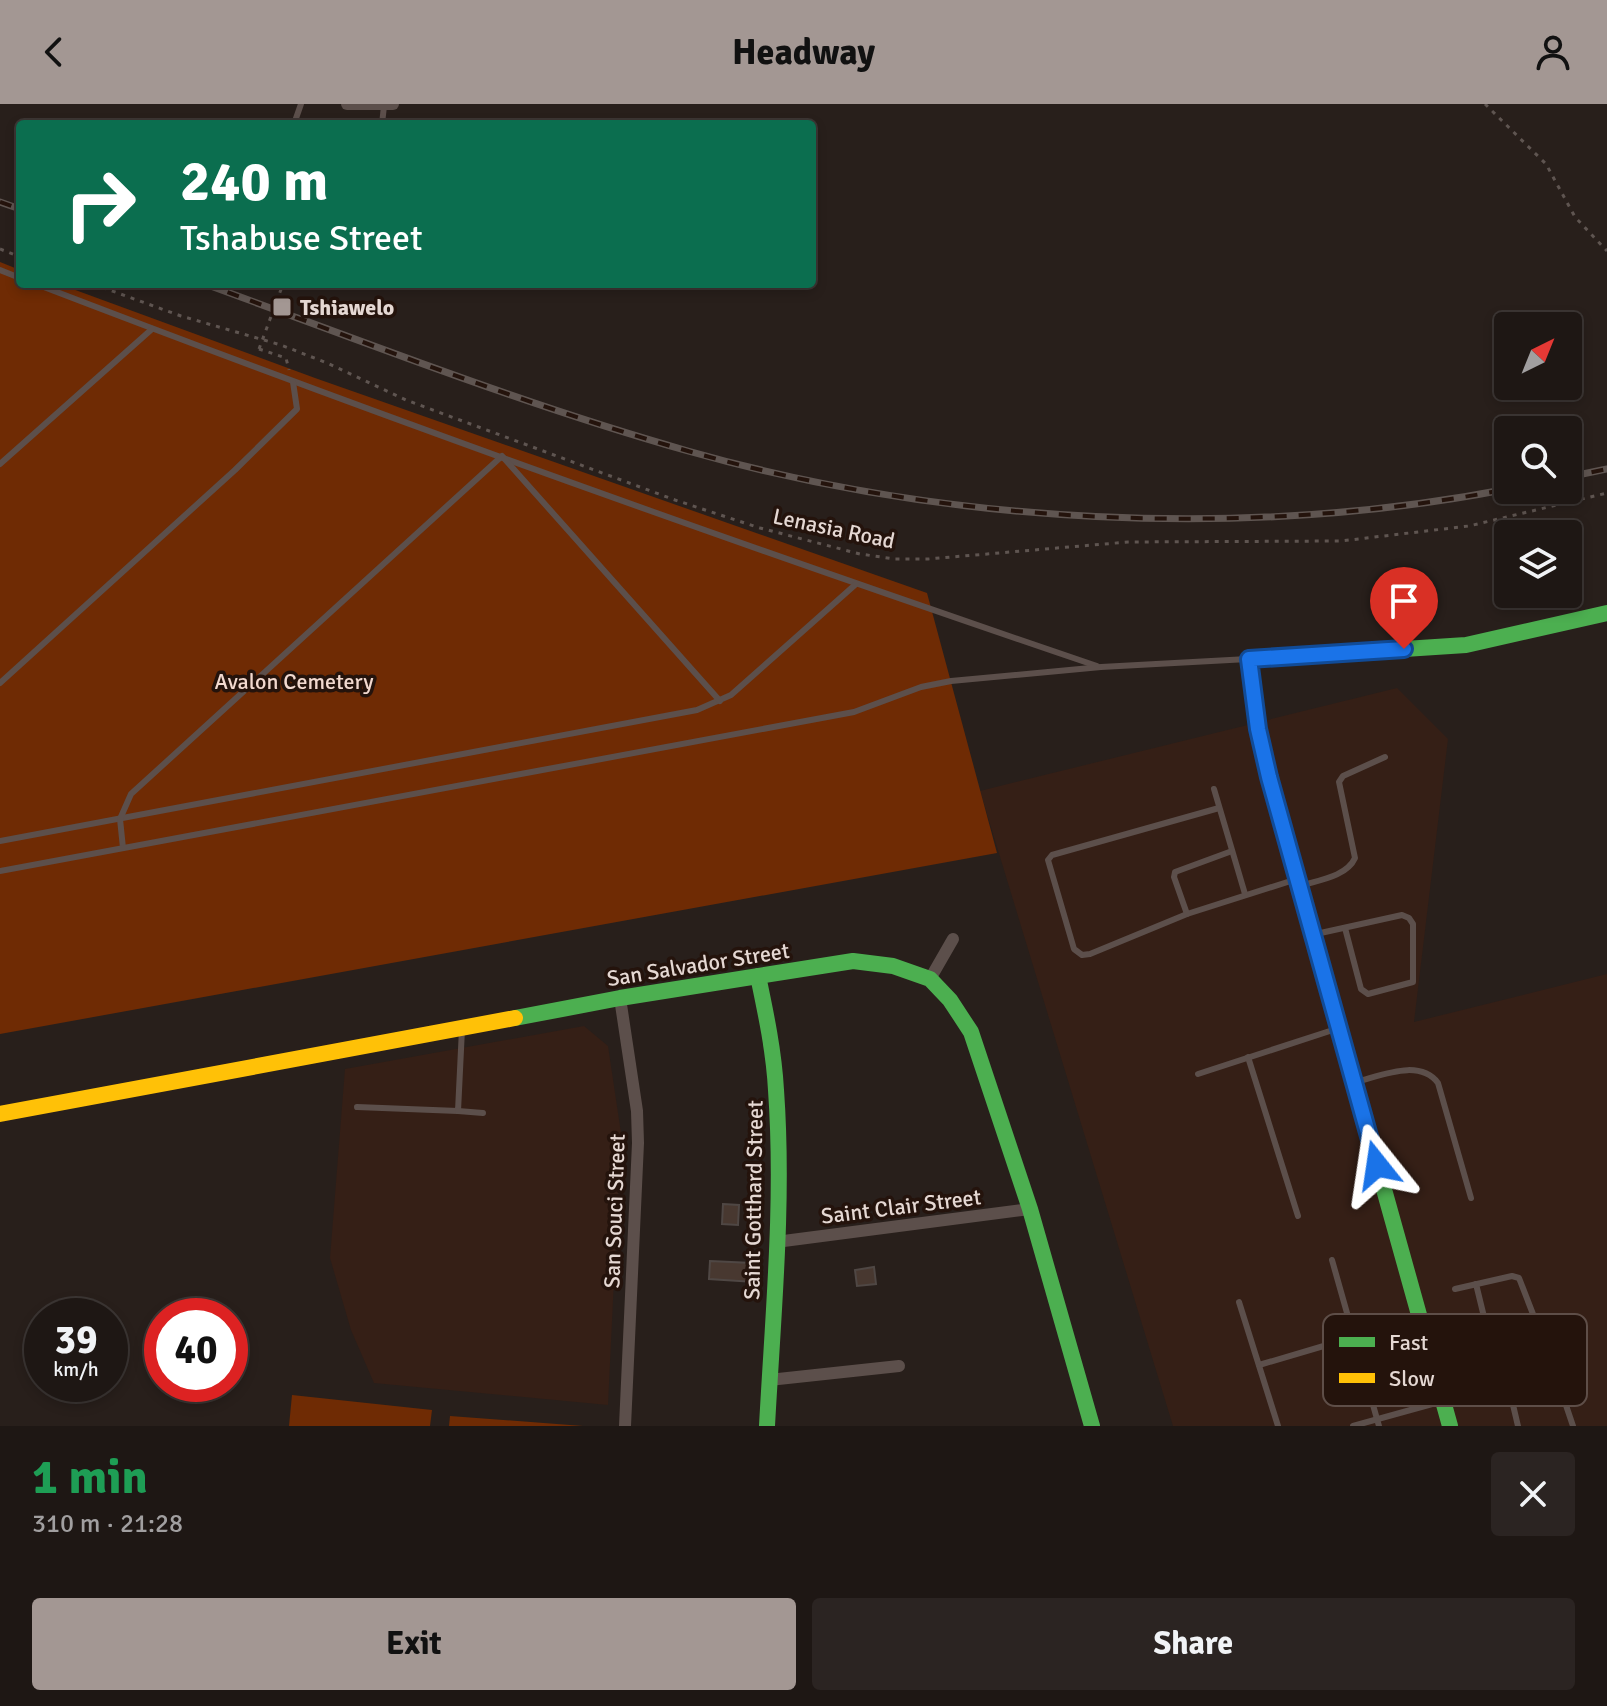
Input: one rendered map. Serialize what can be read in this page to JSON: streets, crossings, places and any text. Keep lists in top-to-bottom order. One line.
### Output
{"streets":{"street":["San Salvador Street","Saint Gotthard Street","Saint Clair Street","San Souci Street"],"path":["Lenasia Road"]},"crossings":[["San Salvador Street","Saint Gotthard Street"],["San Salvador Street","Saint Clair Street"],["San Salvador Street","San Souci Street"],["Saint Gotthard Street","Saint Clair Street"]],"parks":["Avalon Cemetery"],"places":{"transit":["Tshiawelo"]},"legend":["Fast","Slow"],"north":"top right","page":{"header":"Headway","turn":["240 m","Tshabuse Street"],"speed":"39 km/h","limit":"40","heading":["1 min","310 m · 21:28"],"buttons":["Exit","Share"]}}
